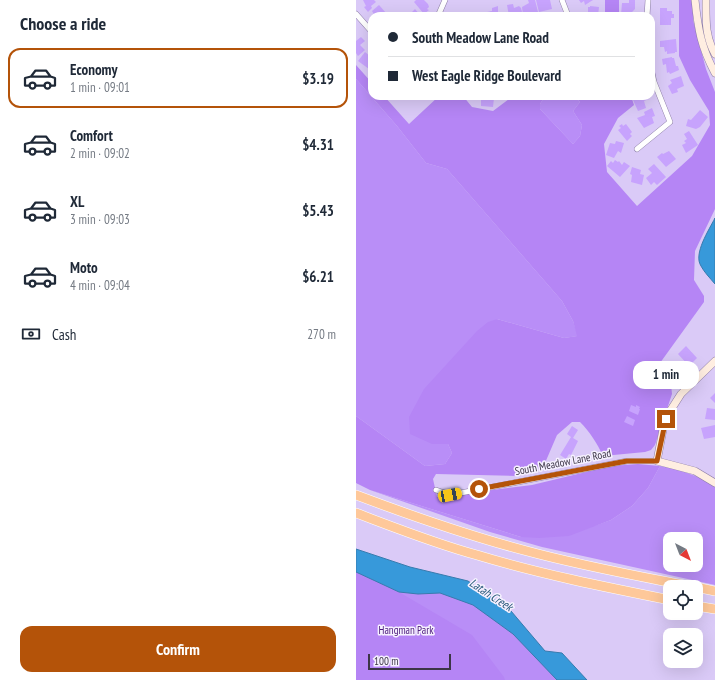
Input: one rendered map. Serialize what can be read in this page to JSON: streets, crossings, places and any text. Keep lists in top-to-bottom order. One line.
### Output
{"streets":{"street":["South Meadow Lane Road"]},"water":["Latah Creek"],"parks":["Hangman Park"],"scale_bar":"100 m","north":"bottom right","page":{"heading":"Choose a ride","banner":["South Meadow Lane Road","West Eagle Ridge Boulevard"],"list":[{"name":"Economy","note":"1 min · 09:01","value":"$3.19"},{"name":"Comfort","note":"2 min · 09:02","value":"$4.31"},{"name":"XL","note":"3 min · 09:03","value":"$5.43"},{"name":"Moto","note":"4 min · 09:04","value":"$6.21"}],"pay":["Cash","270 m"],"bubble":"1 min","buttons":"Confirm","scale":"100 m"}}
